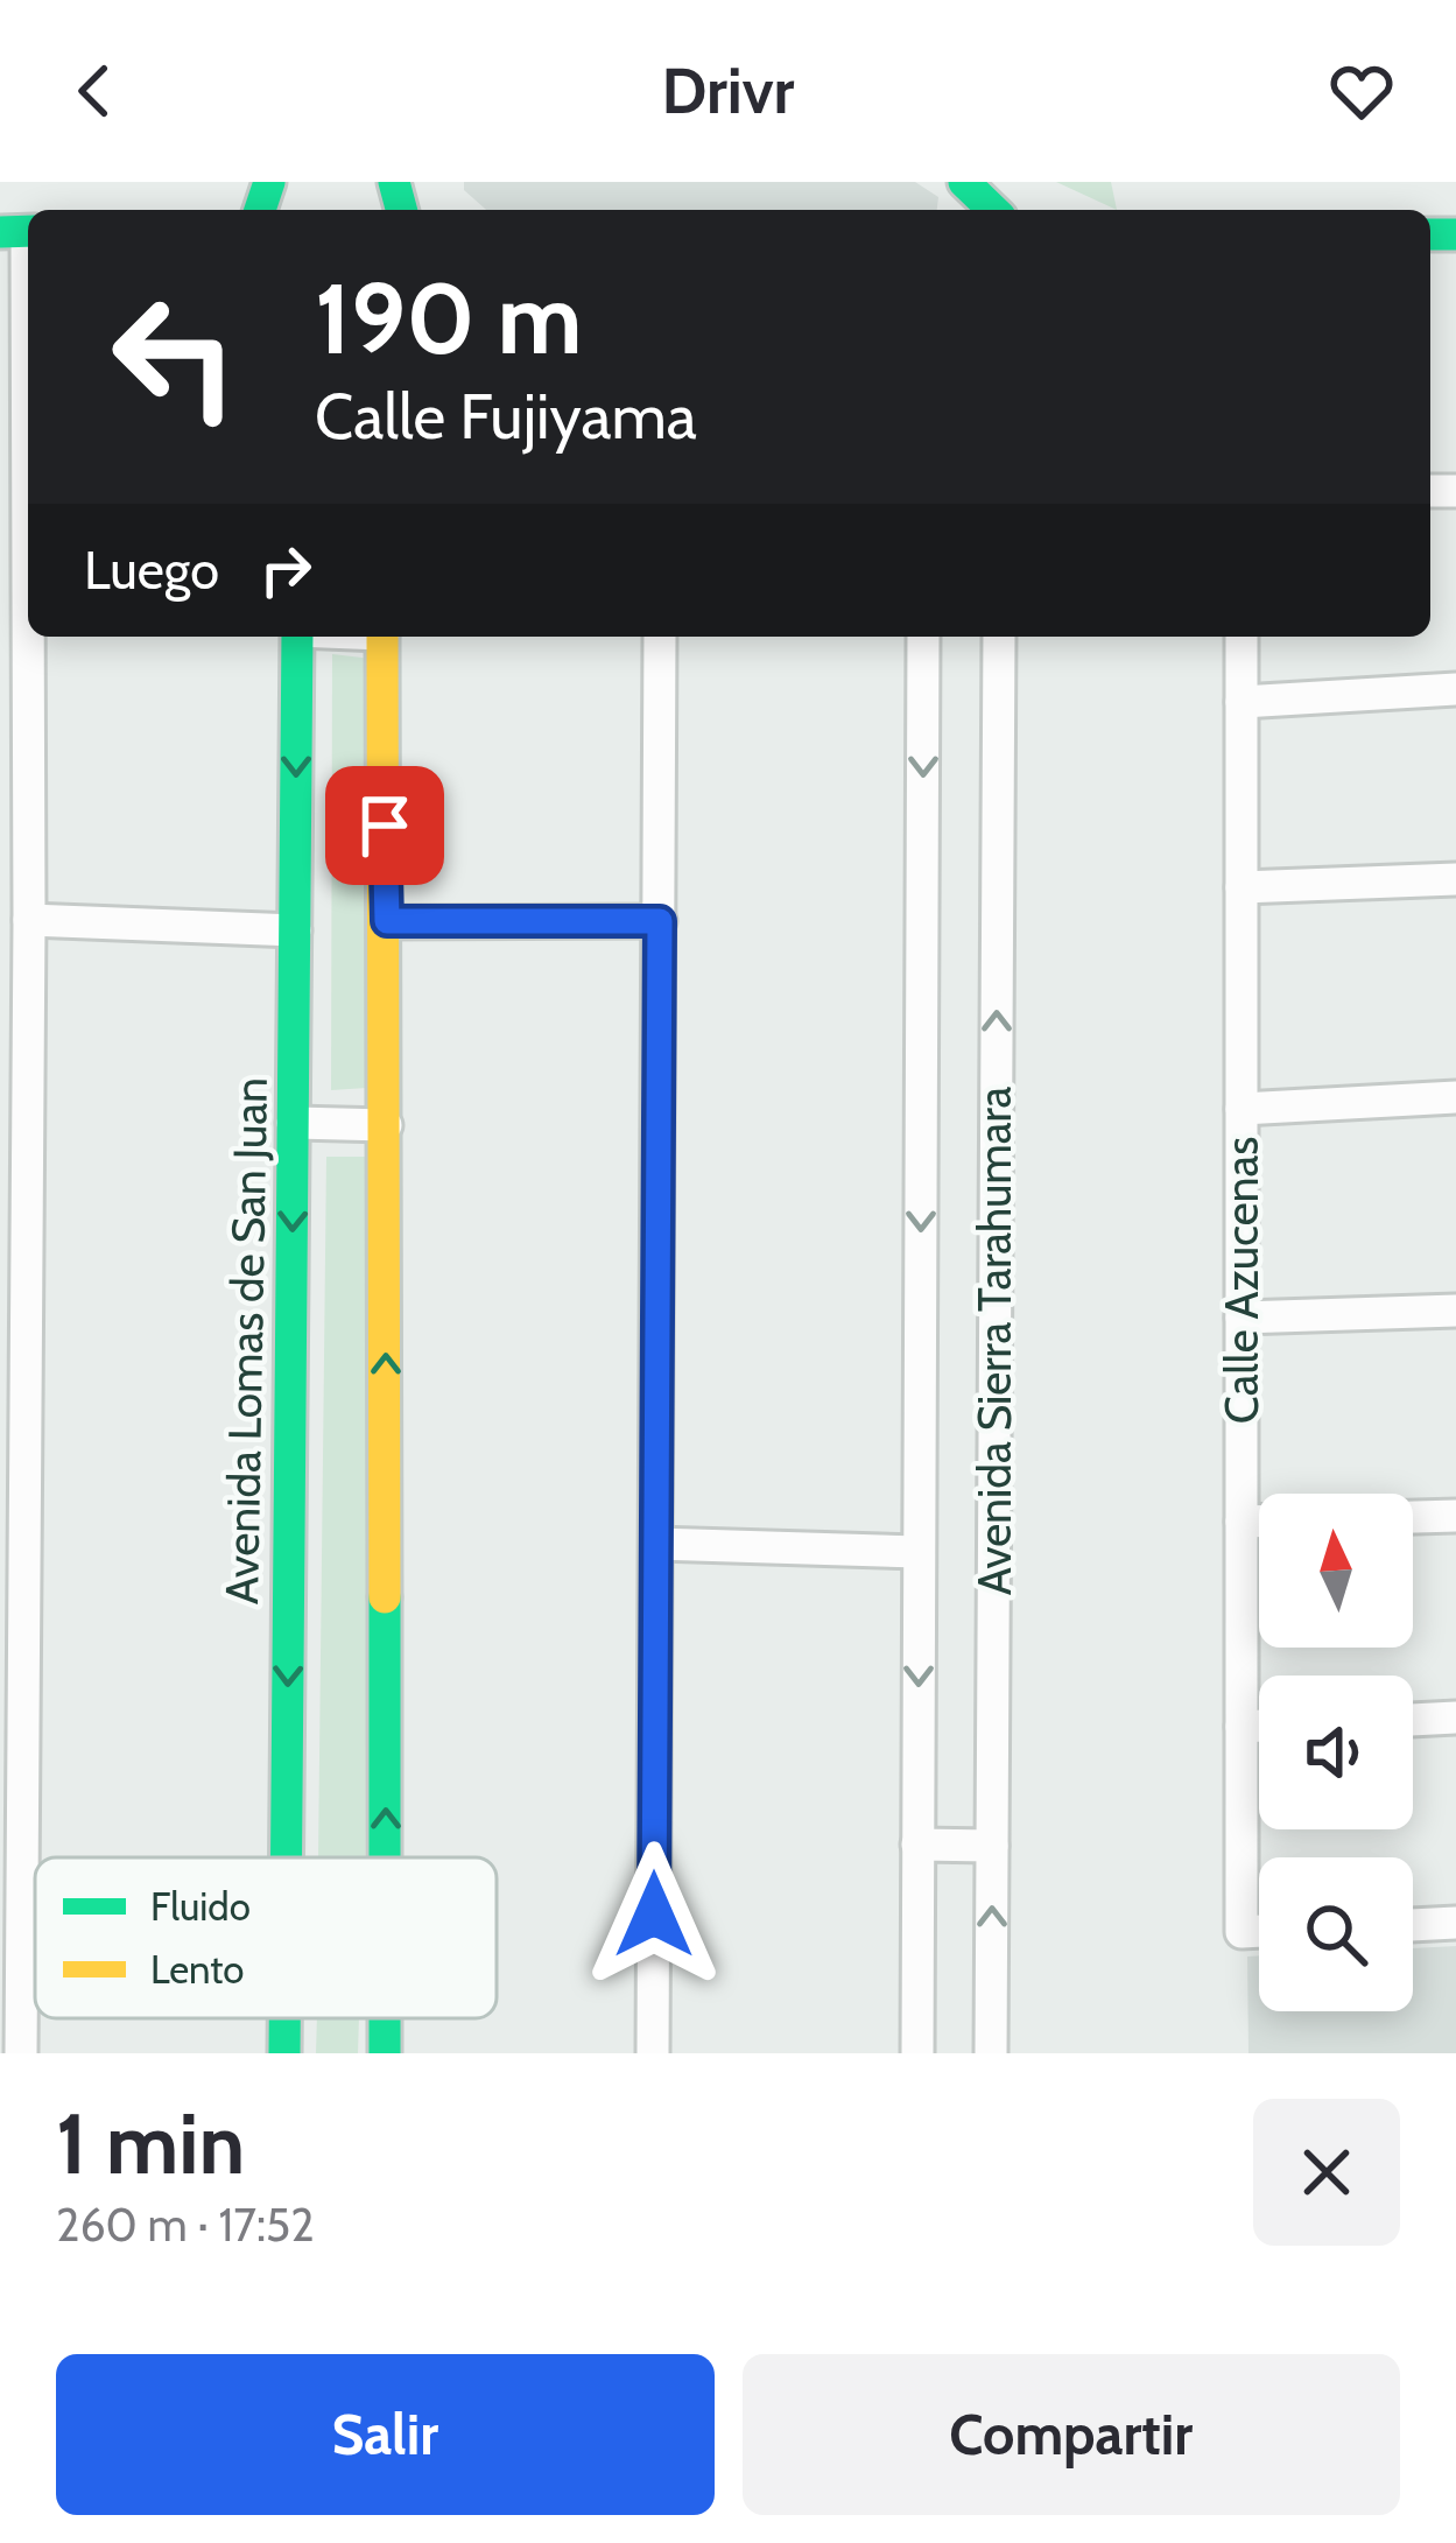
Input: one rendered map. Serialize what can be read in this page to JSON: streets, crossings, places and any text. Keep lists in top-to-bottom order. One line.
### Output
{"streets":{"street":["Calle Azucenas","Avenida Lomas de San Juan","Avenida Sierra Tarahumara"]},"legend":["Fluido","Lento"],"north":"top","page":{"header":"Drivr","turn":["190 m","Calle Fujiyama"],"then":"Luego","heading":["1 min","260 m · 17:52"],"buttons":["Salir","Compartir"]}}
